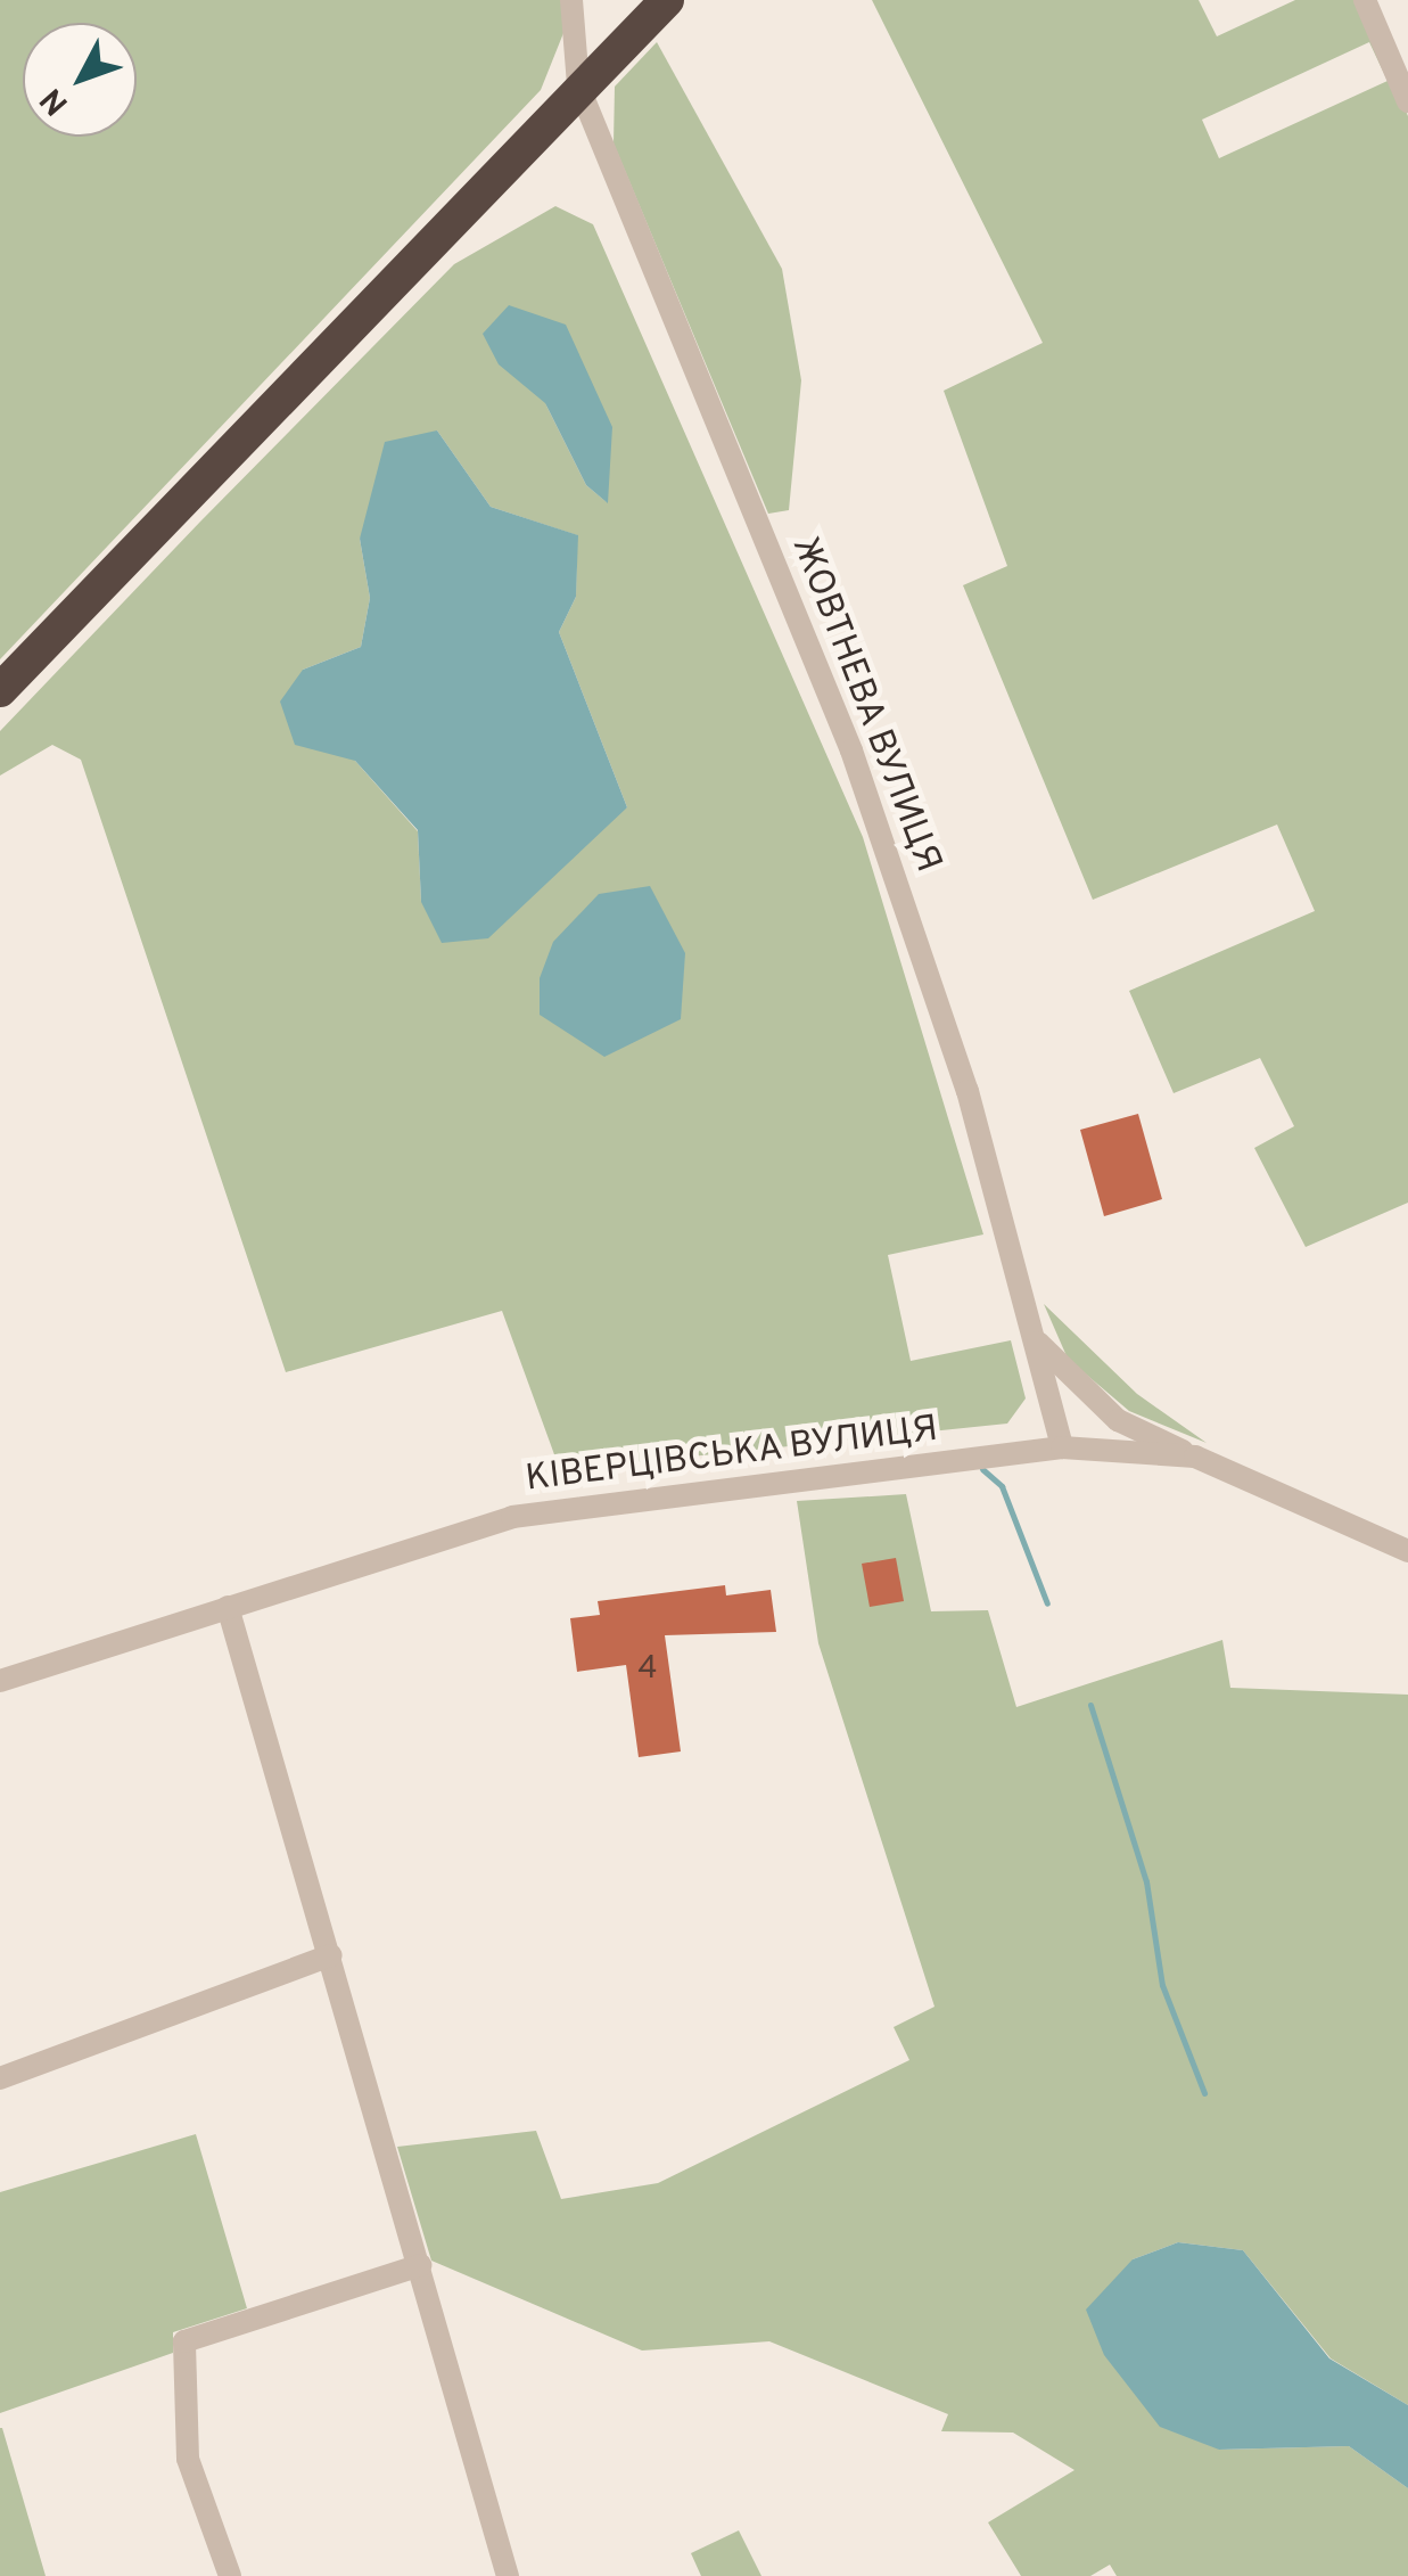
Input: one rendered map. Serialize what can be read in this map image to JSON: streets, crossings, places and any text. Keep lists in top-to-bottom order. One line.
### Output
{"streets":{"street":["ЖОВТНЕВА ВУЛИЦЯ","КІВЕРЦІВСЬКА ВУЛИЦЯ"]},"crossings":[["ЖОВТНЕВА ВУЛИЦЯ","КІВЕРЦІВСЬКА ВУЛИЦЯ"]],"house_numbers":["4"],"north":"bottom left"}
